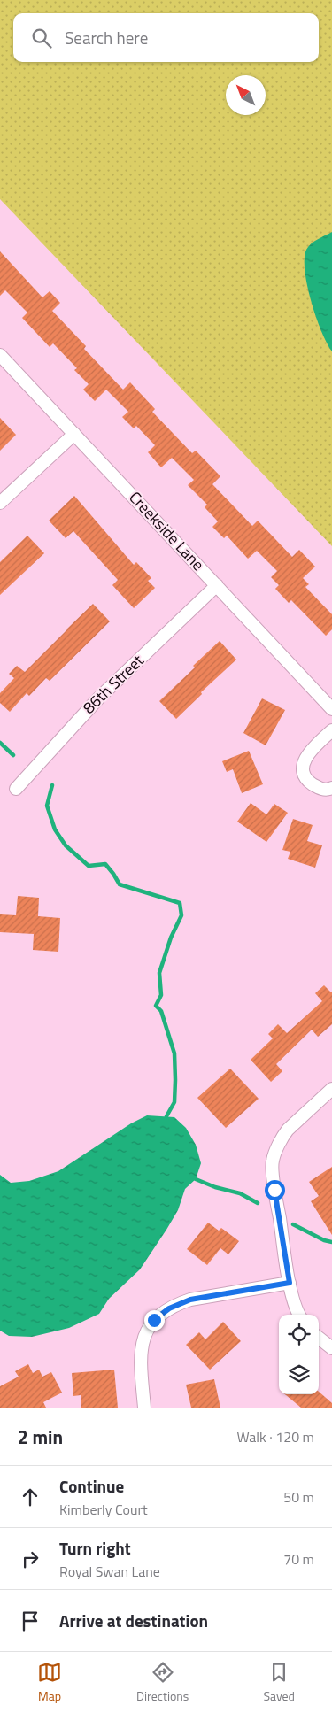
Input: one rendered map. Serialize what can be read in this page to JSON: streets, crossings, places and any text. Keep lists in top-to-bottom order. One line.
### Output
{"streets":{"street":["Creekside Lane","86th Street"]},"crossings":[["Creekside Lane","86th Street"]],"north":"top left","page":{"search":"Search here","heading":["2 min","Walk · 120 m"],"list":[["Continue","Kimberly Court","50 m"],["Turn right","Royal Swan Lane","70 m"],"Arrive at destination"],"nav":["Map","Directions","Saved"]}}
